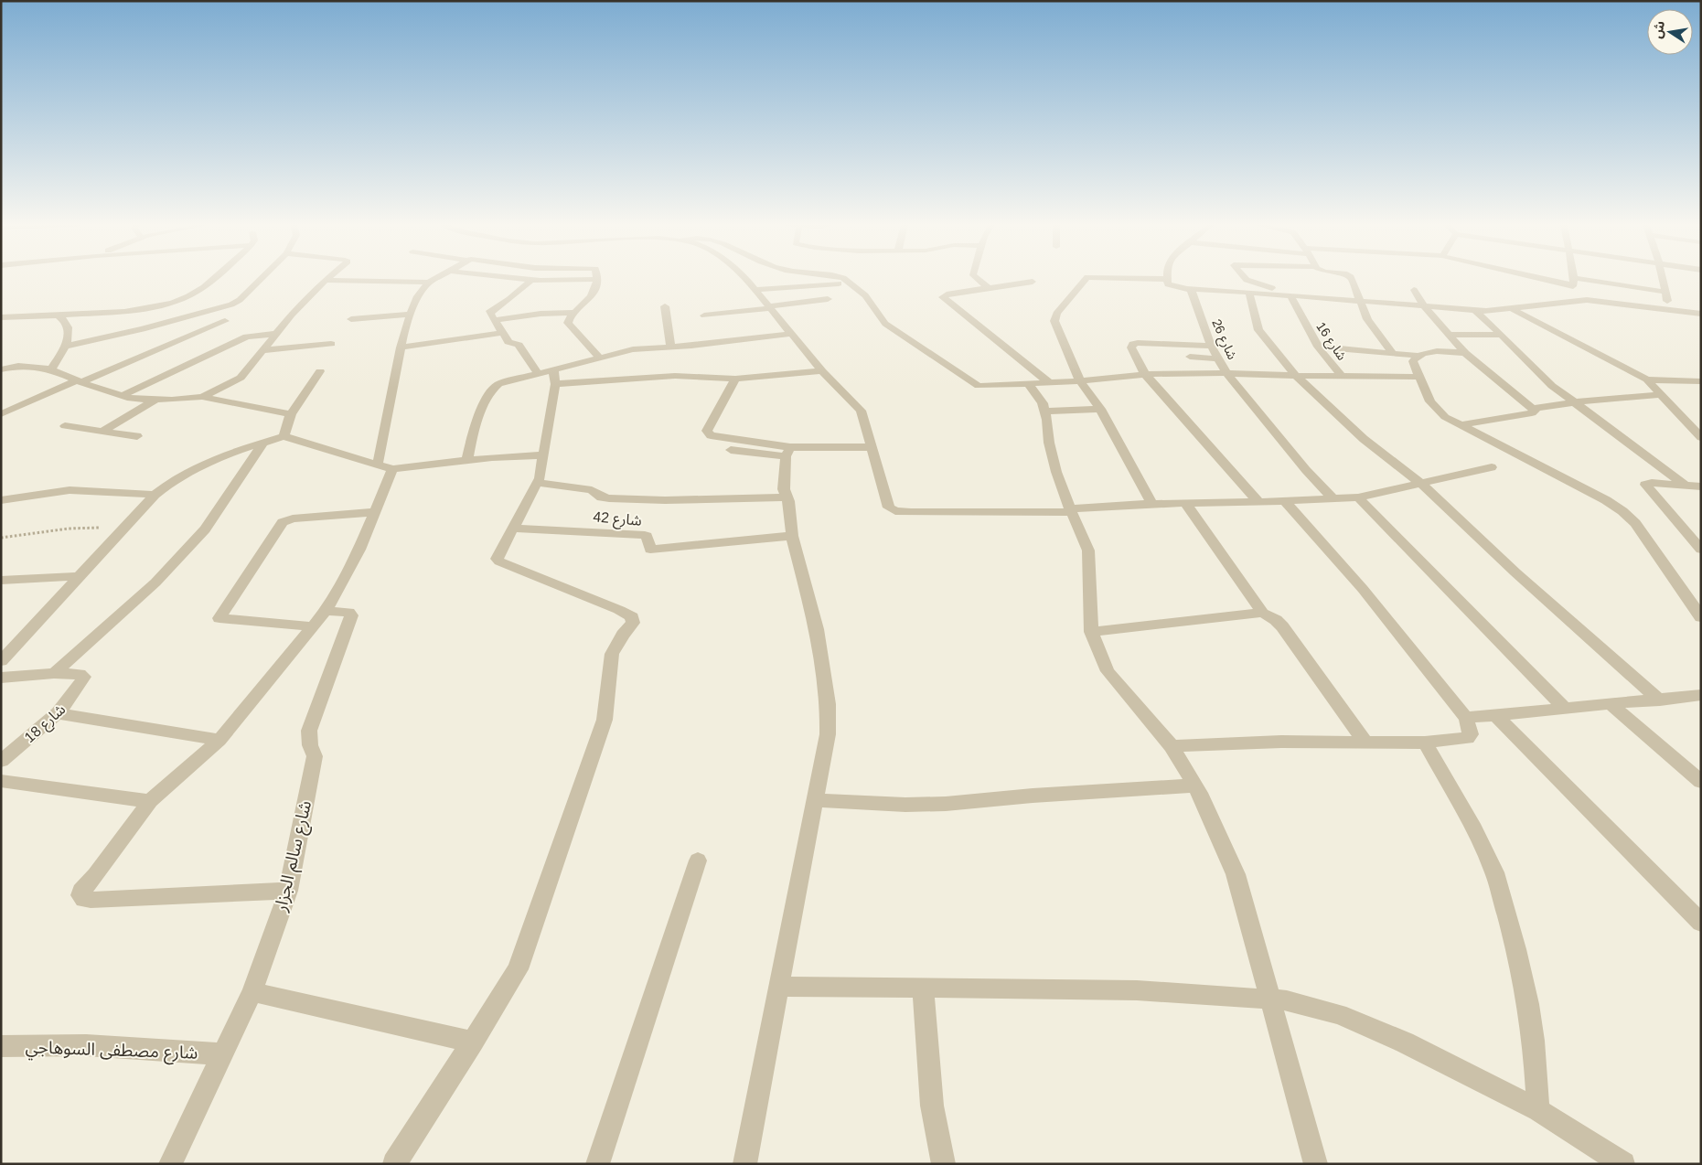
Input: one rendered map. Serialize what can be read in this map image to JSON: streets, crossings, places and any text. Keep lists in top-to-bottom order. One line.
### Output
{"streets":{"street":["شارع 26","شارع 16","شارع 42","شارع 18","شارع سالم الجزار","شارع مصطفى السوهاجي"]},"crossings":[["شارع سالم الجزار","شارع مصطفى السوهاجي"]],"north":"left"}
